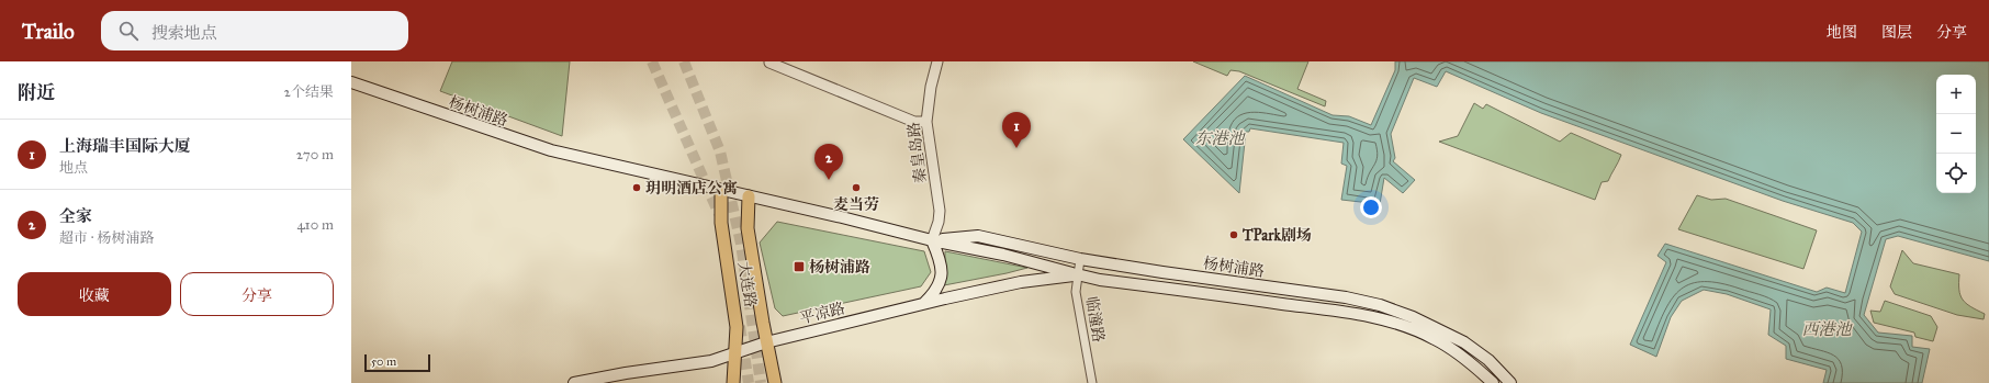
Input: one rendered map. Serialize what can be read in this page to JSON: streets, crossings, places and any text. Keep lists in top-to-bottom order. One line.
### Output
{"streets":{"main road":["杨树浦路","大连路","平凉路"],"street":["秦皇岛路","临潼路"]},"crossings":[["杨树浦路","秦皇岛路"],["杨树浦路","大连路"],["杨树浦路","平凉路"],["杨树浦路","临潼路"],["大连路","平凉路"],["平凉路","临潼路"]],"water":["东港池","西港池"],"places":{"other":["玥明酒店公寓","麦当劳","TPark剧场"],"transit":["杨树浦路"]},"scale_bar":"50 m","page":{"header":"Trailo","search":"搜索地点","nav":["地图","图层","分享"],"heading":["附近","2个结果"],"map_buttons":["+","−"],"pins":["1","2"],"list":[{"mark":"1","name":"上海瑞丰国际大厦","note":"地点","value":"270 m"},{"mark":"2","name":"全家","note":"超市 · 杨树浦路","value":"410 m"}],"buttons":["收藏","分享"],"scale":"50 m"}}
